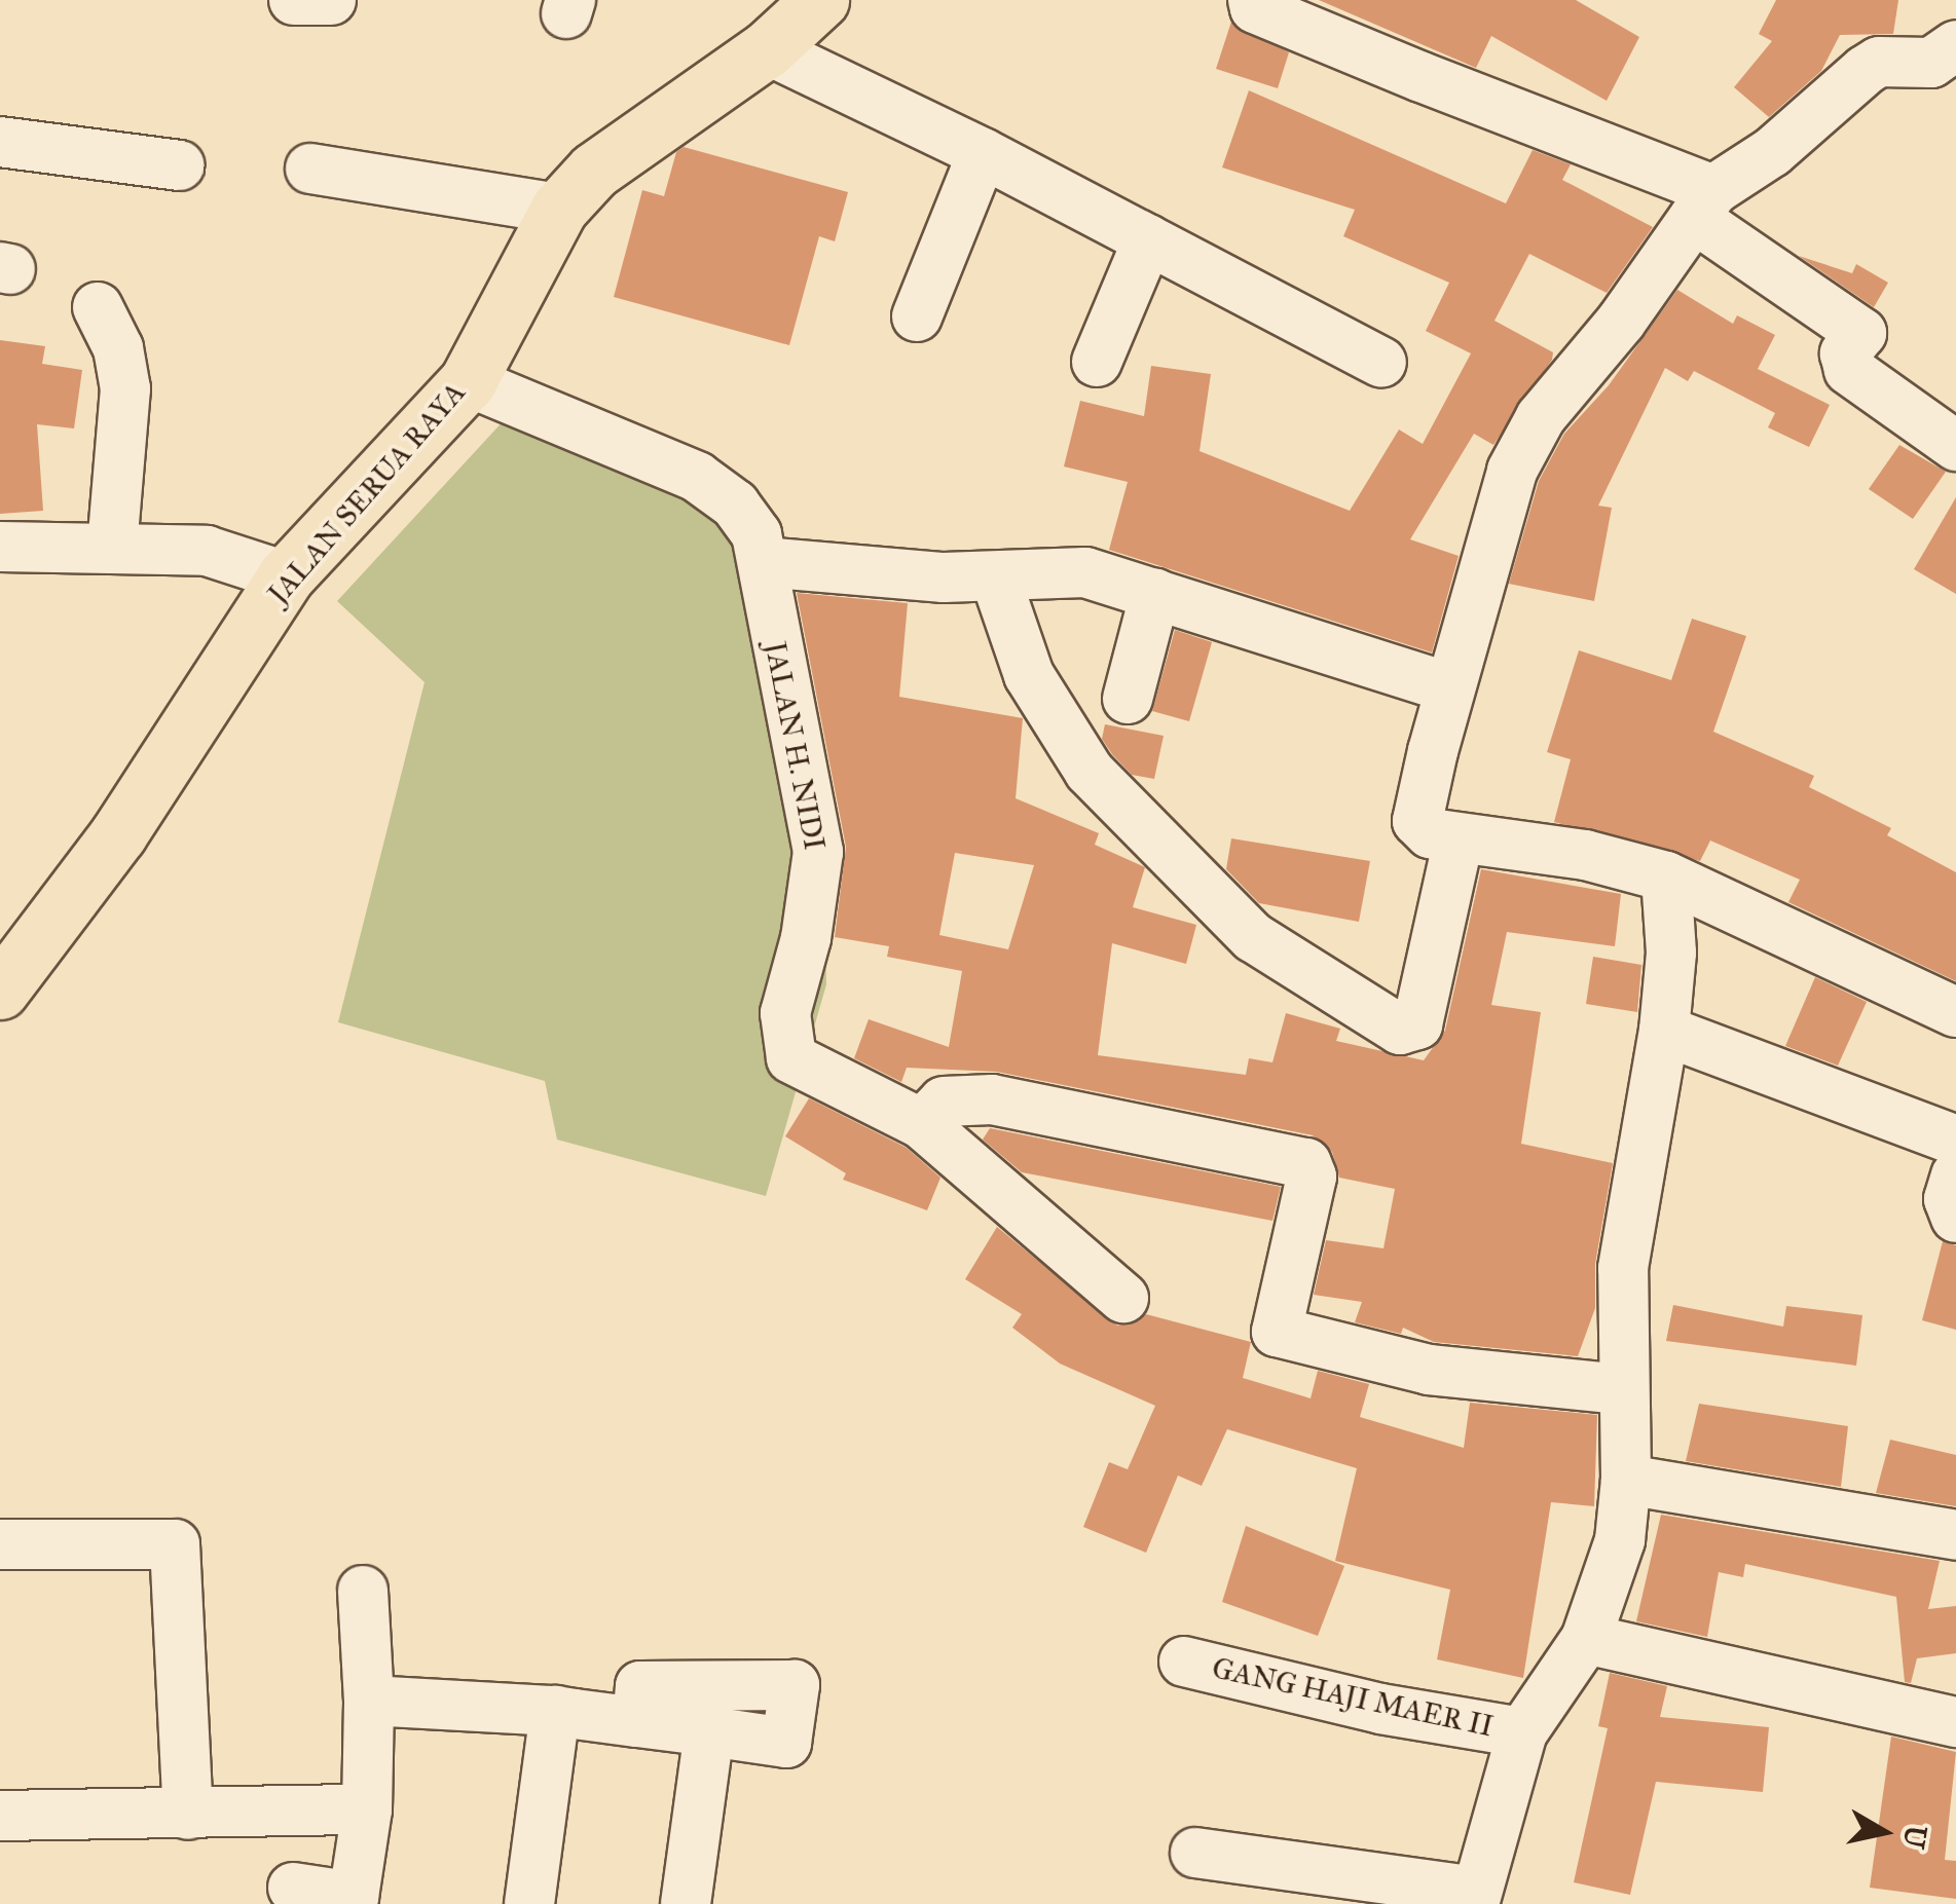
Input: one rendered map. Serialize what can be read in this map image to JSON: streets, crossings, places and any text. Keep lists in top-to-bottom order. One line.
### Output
{"streets":{"main road":["JALAN SERUA RAYA"],"street":["JALAN H. NIDI","GANG HAJI MAER II"]},"crossings":[["JALAN SERUA RAYA","JALAN H. NIDI"]],"north":"right"}
